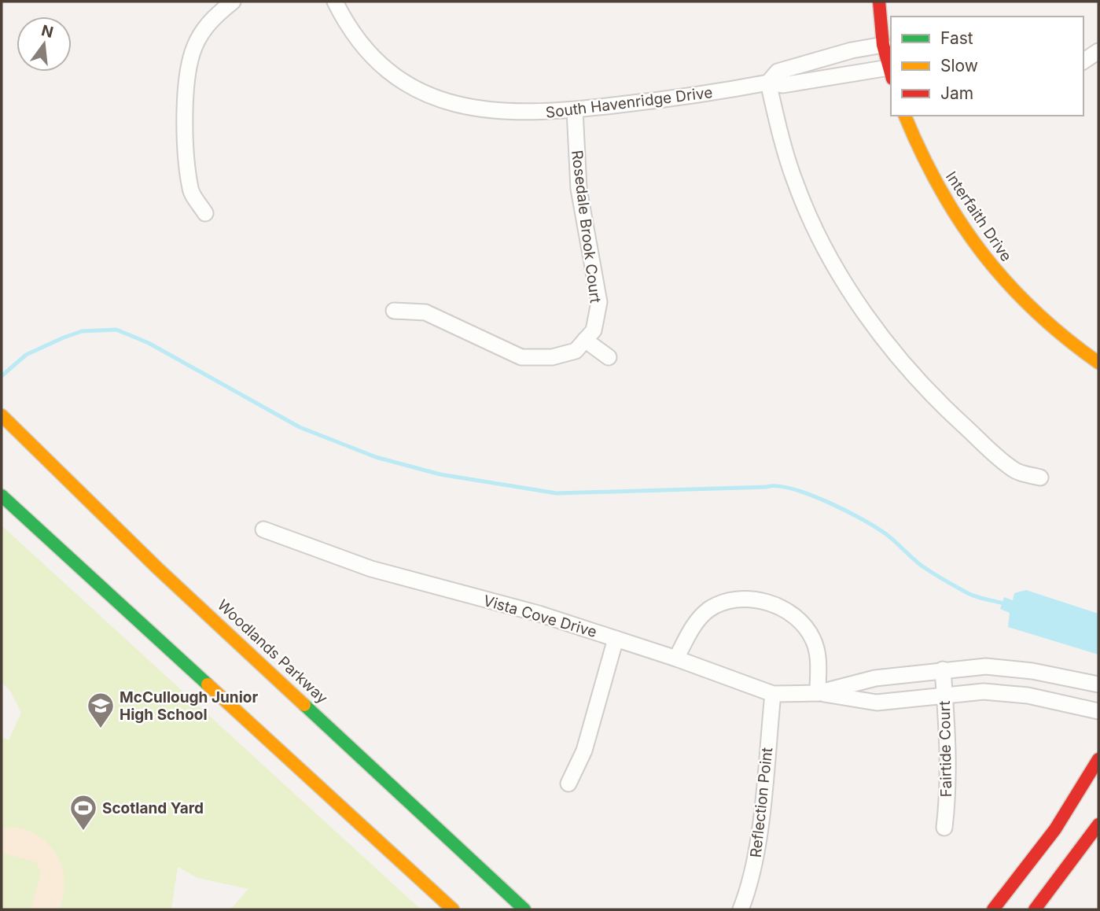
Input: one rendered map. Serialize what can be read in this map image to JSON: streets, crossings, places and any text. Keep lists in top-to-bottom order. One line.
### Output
{"streets":{"main road":["Interfaith Drive","Woodlands Parkway"],"street":["South Havenridge Drive","Rosedale Brook Court","Vista Cove Drive","Fairtide Court","Reflection Point"]},"crossings":[["South Havenridge Drive","Rosedale Brook Court"],["Vista Cove Drive","Fairtide Court"],["Vista Cove Drive","Reflection Point"]],"places":{"school or university":["McCullough Junior High School"],"sports":["Scotland Yard"]},"legend":["Fast","Slow","Jam"],"north":"top"}
